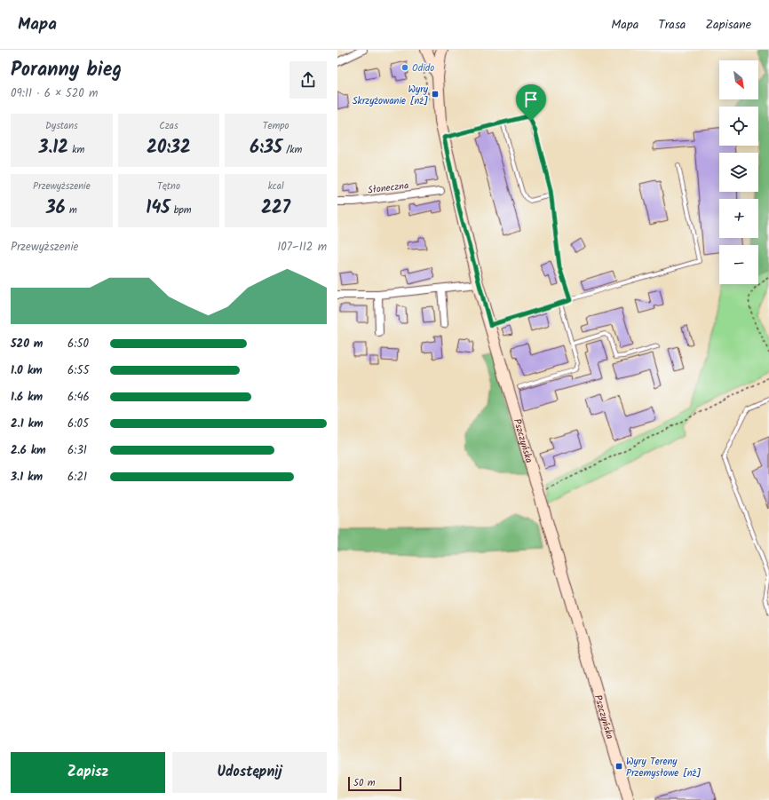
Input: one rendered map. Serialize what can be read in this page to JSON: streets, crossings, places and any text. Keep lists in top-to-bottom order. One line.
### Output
{"streets":{"main road":["Pszczyńska"],"street":["Słoneczna"]},"places":{"other":["Odido"],"transit":["Wyry Skrzyżowanie [nż]","Wyry Tereny Przemysłowe [nż]"]},"scale_bar":"50 m","north":"bottom right","page":{"header":"Mapa","nav":["Mapa","Trasa","Zapisane"],"heading":["Poranny bieg","09:11 · 6 × 520 m"],"map_buttons":["+","−"],"stats":[["Dystans","3.12 km"],["Czas","20:32"],["Tempo","6:35 /km"],["Przewyższenie","36 m"],["Tętno","145 bpm"],["kcal","227"]],"chart":["Przewyższenie","107–112 m"],"list":[{"name":"520 m","note":"6:50"},{"name":"1.0 km","note":"6:55"},{"name":"1.6 km","note":"6:46"},{"name":"2.1 km","note":"6:05"},{"name":"2.6 km","note":"6:31"},{"name":"3.1 km","note":"6:21"}],"buttons":["Zapisz","Udostępnij"],"scale":"50 m"}}
